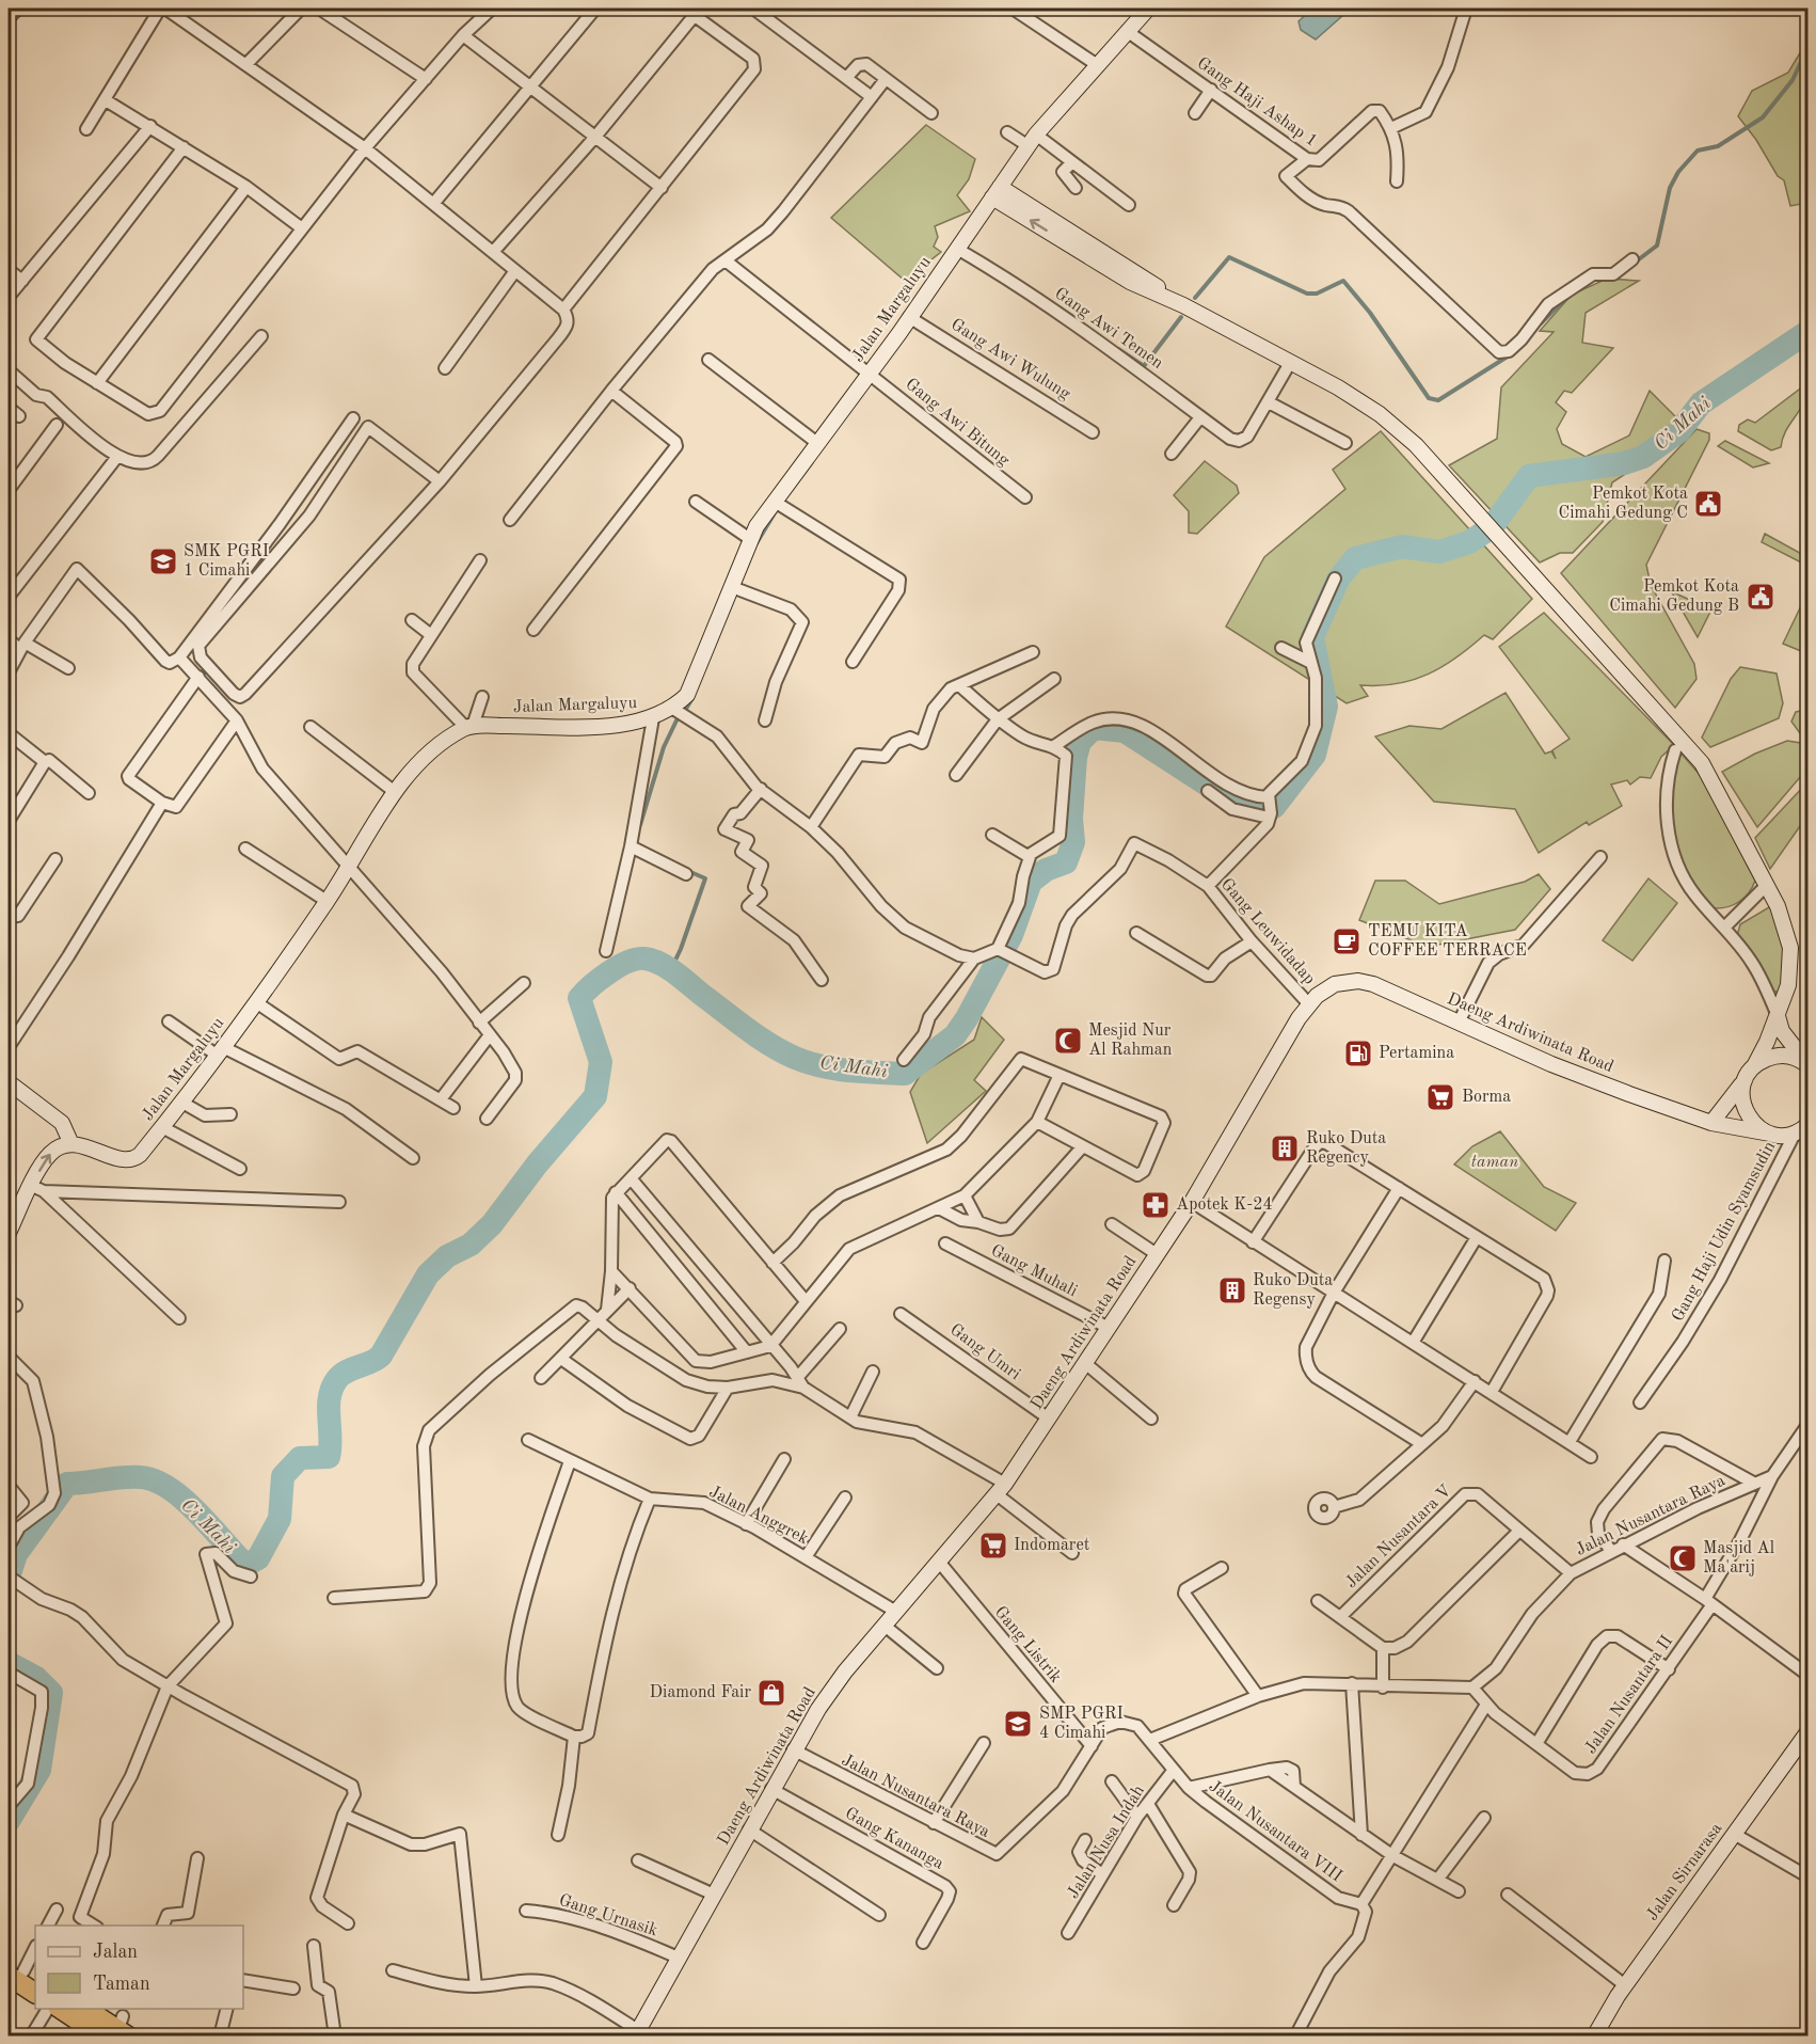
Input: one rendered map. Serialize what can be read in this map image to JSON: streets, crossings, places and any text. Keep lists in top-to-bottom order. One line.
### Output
{"streets":{"main road":["Jalan Margaluyu","Daeng Ardiwinata Road","Jalan Sirnarasa"],"street":["Gang Haji Ashap 1","Gang Awi Temen","Gang Awi Wulung","Gang Awi Bitung","Gang Leuwidadap","Gang Haji Udin Syamsudin","Gang Muhali","Gang Umri","Jalan Anggrek","Jalan Nusantara Raya","Jalan Nusantara V","Gang Listrik","Jalan Nusantara II","Jalan Nusantara VIII","Gang Kananga","Jalan Nusa Indah","Gang Urnasik"]},"crossings":[["Gang Haji Ashap 1","Jalan Margaluyu"],["Jalan Margaluyu","Gang Awi Temen"],["Jalan Margaluyu","Gang Awi Wulung"],["Jalan Margaluyu","Gang Awi Bitung"],["Gang Leuwidadap","Daeng Ardiwinata Road"],["Daeng Ardiwinata Road","Gang Haji Udin Syamsudin"],["Daeng Ardiwinata Road","Gang Muhali"],["Daeng Ardiwinata Road","Gang Umri"],["Daeng Ardiwinata Road","Jalan Anggrek"],["Daeng Ardiwinata Road","Jalan Nusantara Raya"],["Daeng Ardiwinata Road","Gang Listrik"],["Daeng Ardiwinata Road","Gang Kananga"],["Daeng Ardiwinata Road","Gang Urnasik"],["Jalan Nusantara Raya","Jalan Nusantara V"],["Jalan Nusantara Raya","Gang Listrik"],["Jalan Nusantara Raya","Jalan Nusantara II"],["Jalan Nusantara Raya","Jalan Nusantara VIII"],["Jalan Nusantara VIII","Jalan Nusa Indah"]],"water":["Ci Mahi"],"parks":["taman"],"places":{"public building":["Pemkot Kota Cimahi Gedung C","Pemkot Kota Cimahi Gedung B"],"school or university":["SMK PGRI 1 Cimahi","SMP PGRI 4 Cimahi"],"cafe":["TEMU KITA COFFEE TERRACE"],"mosque":["Mesjid Nur Al Rahman","Masjid Al Ma'arij"],"fuel station":["Pertamina"],"supermarket":["Borma","Indomaret"],"building":["Ruko Duta Regency","Ruko Duta Regensy"],"pharmacy":["Apotek K-24"],"shop":["Diamond Fair"]},"legend":["Jalan","Taman"]}
